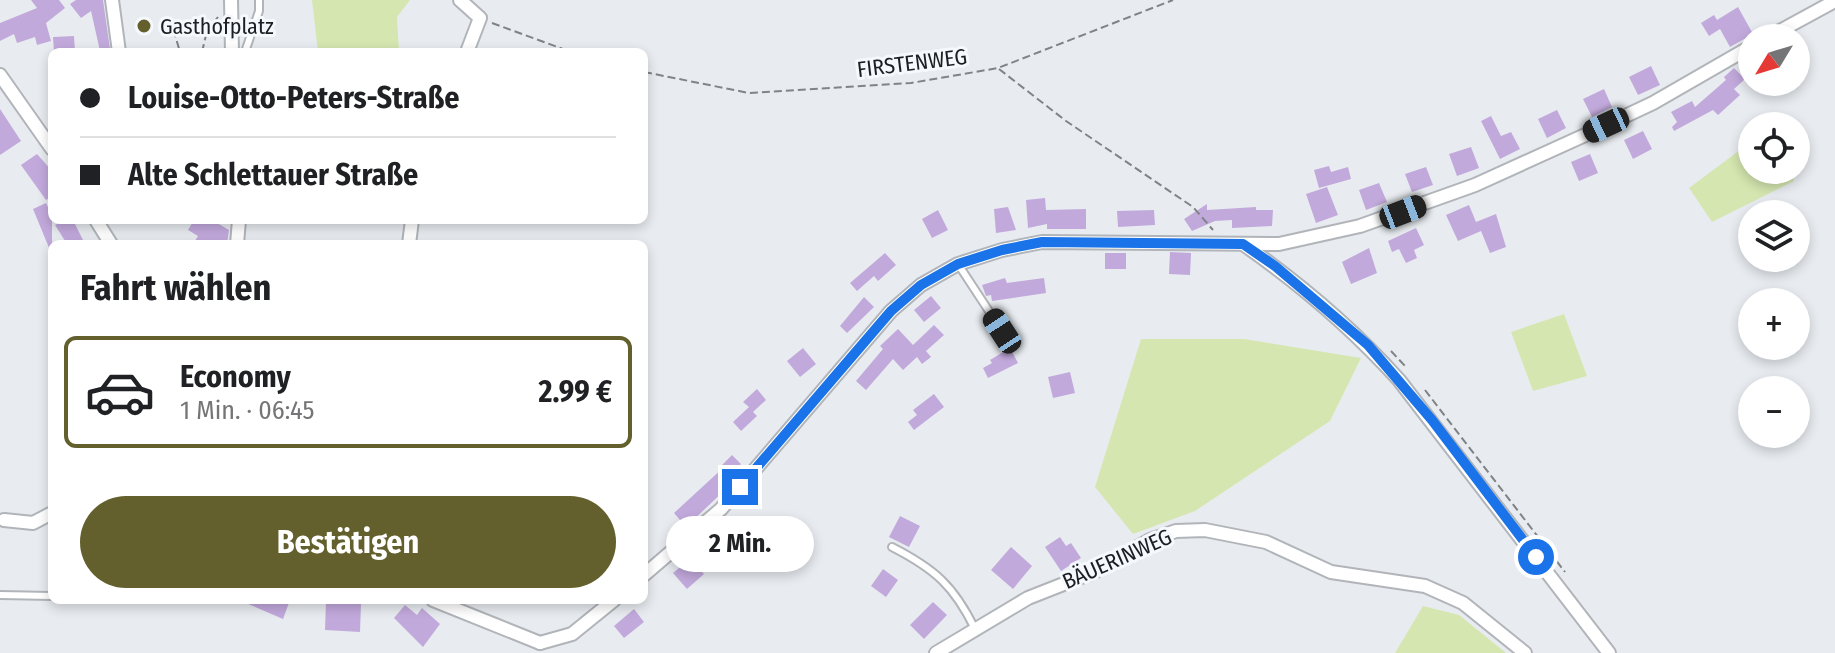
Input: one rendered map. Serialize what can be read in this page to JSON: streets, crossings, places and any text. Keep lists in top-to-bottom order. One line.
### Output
{"streets":{"street":["BÄUERINWEG"],"path":["FIRSTENWEG"]},"places":["Gasthofplatz"],"north":"bottom left","page":{"map_buttons":["+","−"],"banner":["Louise-Otto-Peters-Straße","Alte Schlettauer Straße"],"heading":"Fahrt wählen","list":[{"name":"Economy","note":"1 Min. · 06:45","value":"2.99 €"}],"buttons":"Bestätigen","bubble":"2 Min."}}
